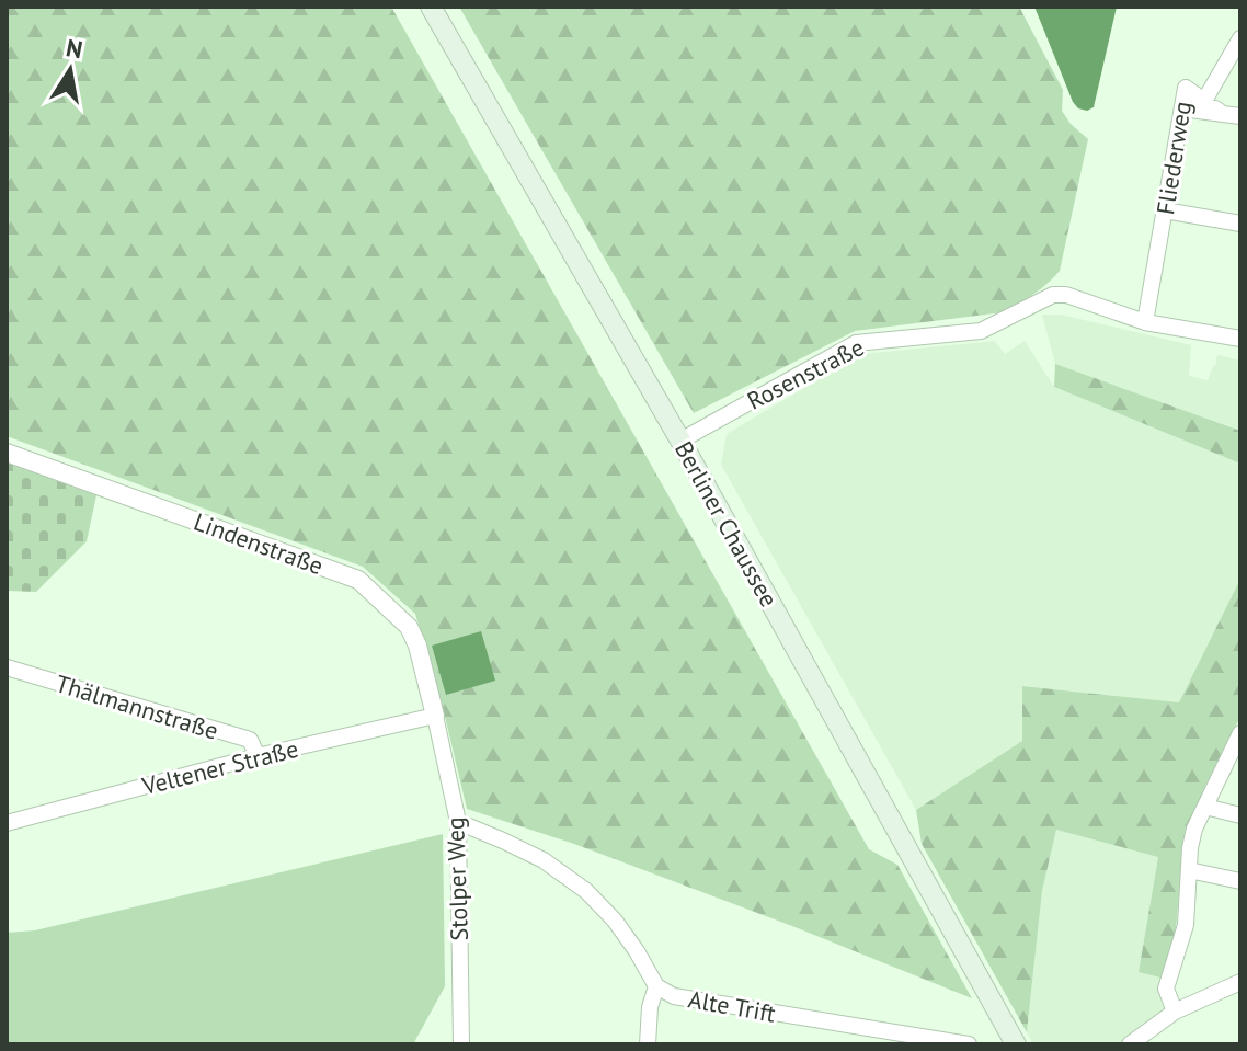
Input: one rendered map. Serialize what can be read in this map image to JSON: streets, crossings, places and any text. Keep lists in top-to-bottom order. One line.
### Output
{"streets":{"main road":["Berliner Chaussee"],"street":["Fliederweg","Rosenstraße","Lindenstraße","Thälmannstraße","Veltener Straße","Stolper Weg","Alte Trift"]},"crossings":[["Fliederweg","Rosenstraße"],["Rosenstraße","Berliner Chaussee"],["Lindenstraße","Veltener Straße"],["Lindenstraße","Stolper Weg"],["Thälmannstraße","Veltener Straße"],["Veltener Straße","Stolper Weg"],["Stolper Weg","Alte Trift"]],"north":"top"}
